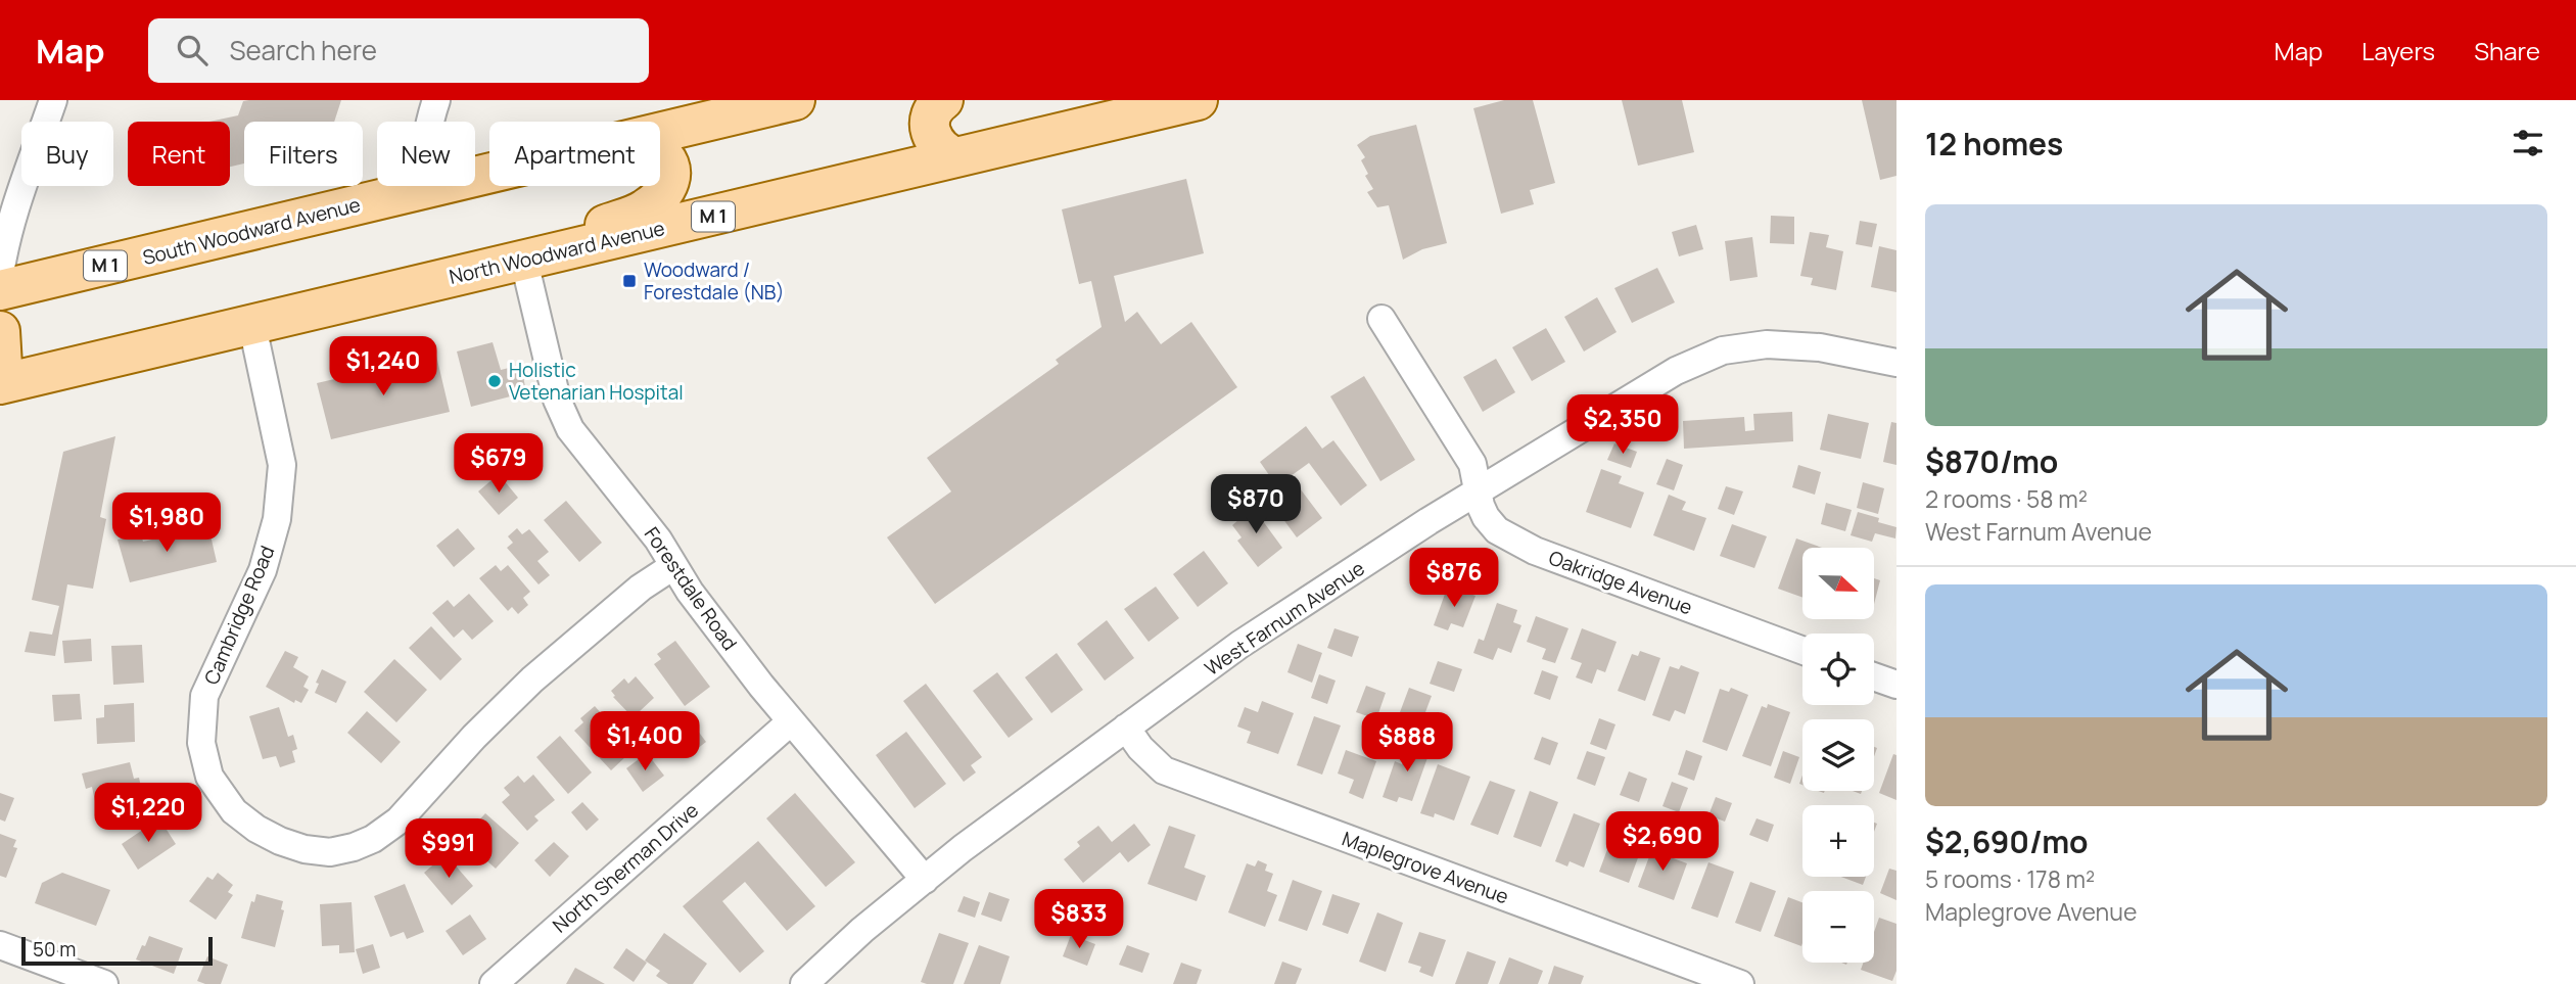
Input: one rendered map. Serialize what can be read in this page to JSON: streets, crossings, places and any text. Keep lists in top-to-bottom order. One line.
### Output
{"streets":{"main road":["M 1","South Woodward Avenue","North Woodward Avenue"],"street":["Oakridge Avenue","Forestdale Road","Cambridge Road","West Farnum Avenue","North Sherman Drive","Maplegrove Avenue"]},"crossings":[["North Woodward Avenue","Forestdale Road"],["North Woodward Avenue","Cambridge Road"],["Oakridge Avenue","West Farnum Avenue"],["Forestdale Road","Cambridge Road"],["Forestdale Road","West Farnum Avenue"],["Forestdale Road","North Sherman Drive"],["West Farnum Avenue","Maplegrove Avenue"]],"places":{"transit":["Woodward / Forestdale (NB)"],"other":["Holistic Vetenarian Hospital"]},"scale_bar":"50 m","north":"right","page":{"header":"Map","search":"Search here","nav":["Map","Layers","Share"],"heading":"12 homes","chip":["Buy","Rent","Filters","New","Apartment"],"list":[{"name":"$870/mo","note":"2 rooms · 58 m² · West Farnum Avenue"},{"name":"$2,690/mo","note":"5 rooms · 178 m² · Maplegrove Avenue"}],"price":["$1,240","$2,350","$679","$870","$1,980","$876","$1,400","$888","$1,220","$2,690","$991","$833"],"map_buttons":["+","−"],"scale":"50 m"}}
